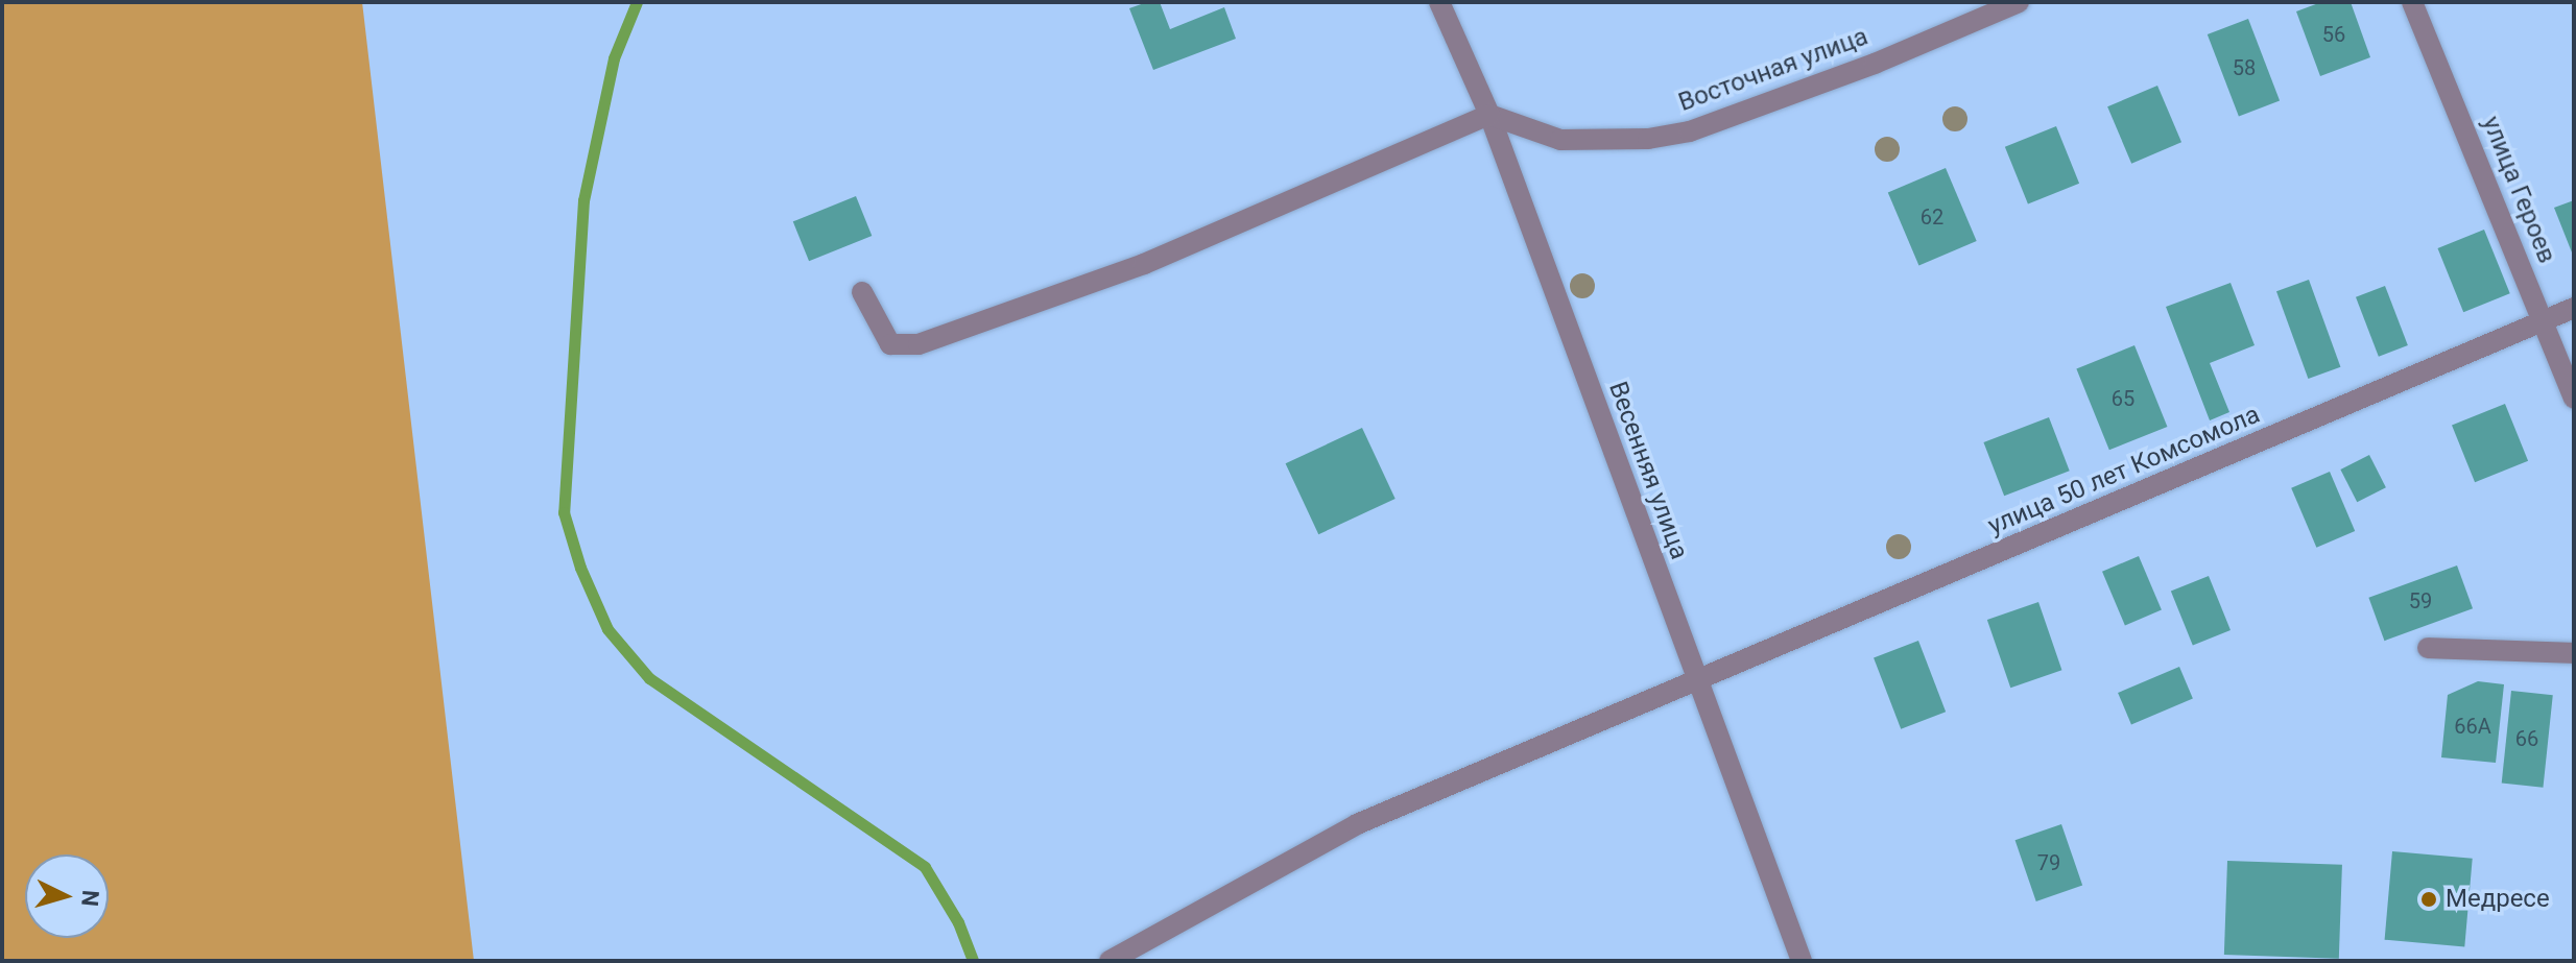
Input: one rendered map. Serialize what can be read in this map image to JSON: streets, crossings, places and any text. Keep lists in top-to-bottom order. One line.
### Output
{"streets":{"street":["Восточная улица","улица Героев","Весенняя улица","улица 50 лет Комсомола"]},"crossings":[["Восточная улица","Весенняя улица"],["улица Героев","улица 50 лет Комсомола"],["Весенняя улица","улица 50 лет Комсомола"]],"places":["Медресе"],"house_numbers":["56","58","62","65","59","66А","66","79"],"north":"right"}
